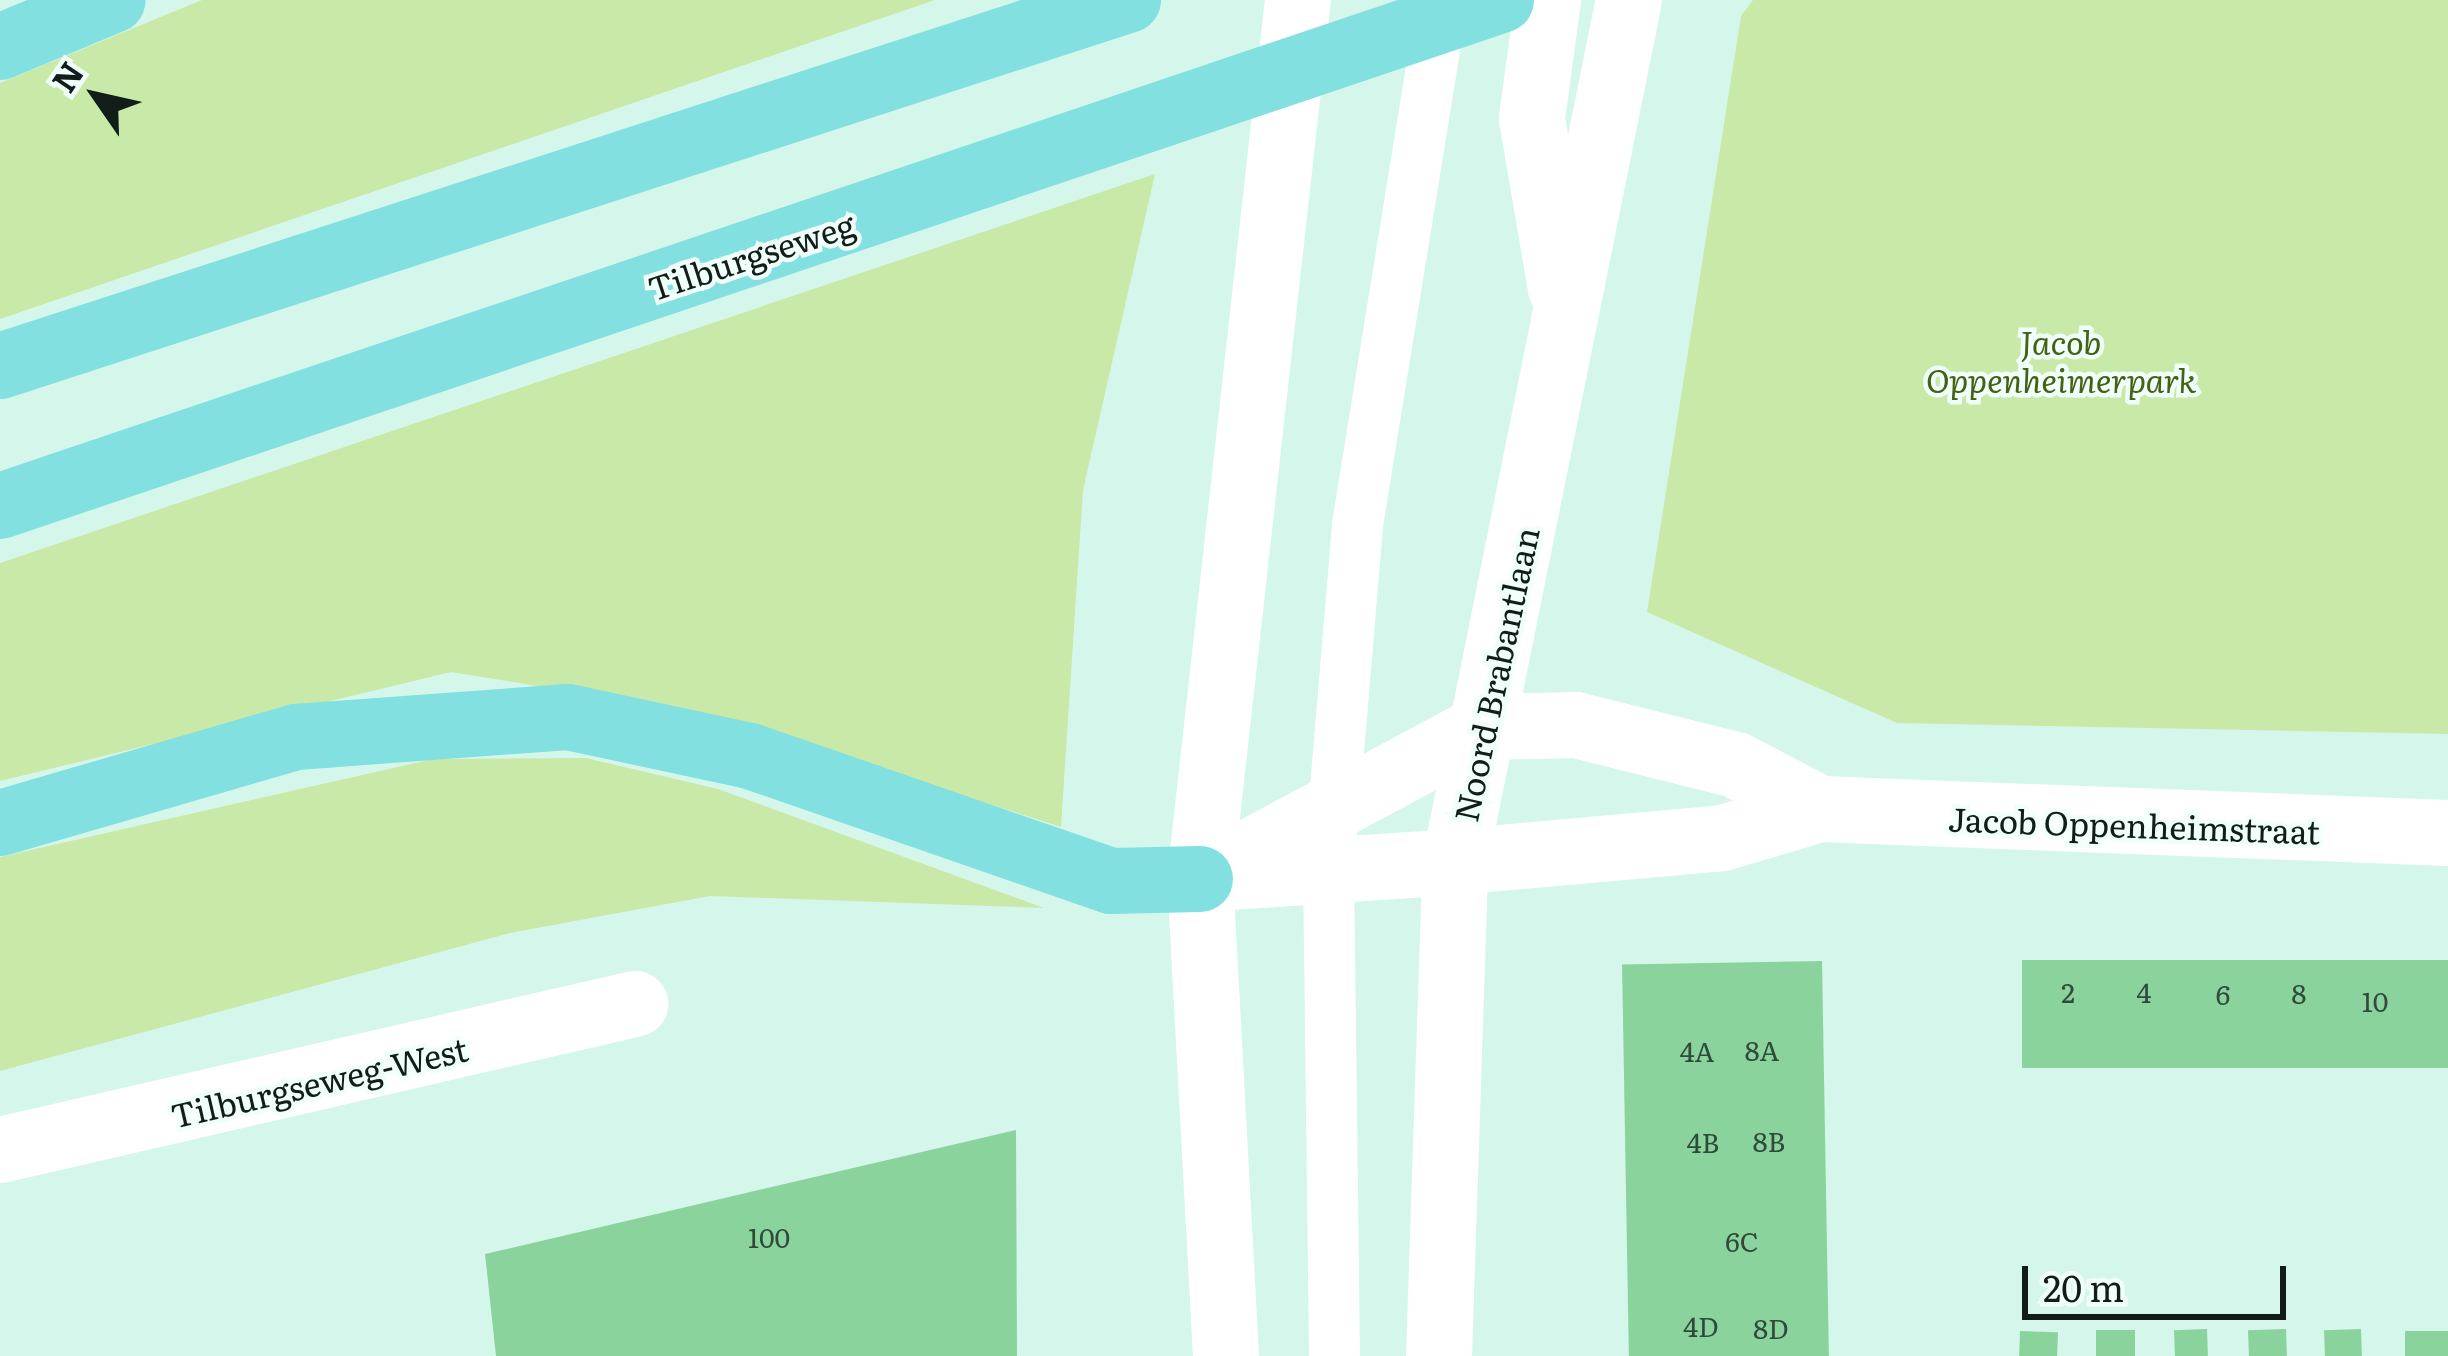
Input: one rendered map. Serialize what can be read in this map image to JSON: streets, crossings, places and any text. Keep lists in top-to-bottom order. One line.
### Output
{"streets":{"highway":["Tilburgseweg"],"main road":["Noord Brabantlaan","Jacob Oppenheimstraat","Tilburgseweg-West"]},"crossings":[["Noord Brabantlaan","Jacob Oppenheimstraat"]],"parks":["Jacob Oppenheimerpark"],"house_numbers":["2","4","8","6","10","8A","4A","8B","4B","100","6C","4D","8D"],"scale_bar":"20 m","north":"top left"}
